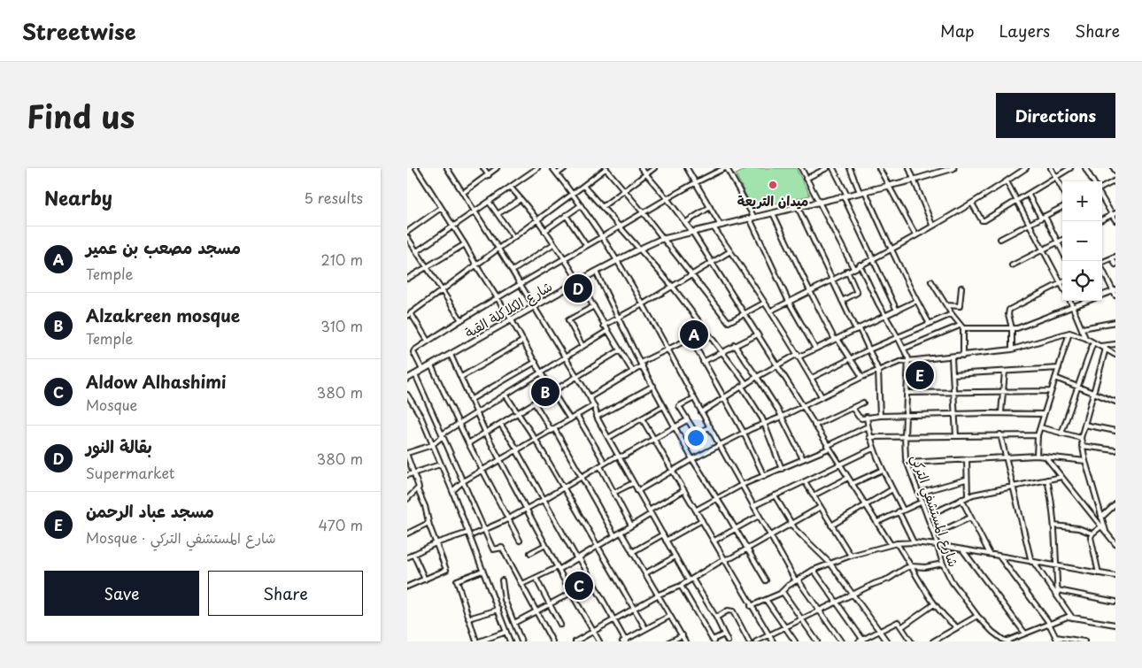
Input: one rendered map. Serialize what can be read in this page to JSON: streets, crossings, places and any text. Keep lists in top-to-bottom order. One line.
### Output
{"streets":{"street":["شارع الكلاكلة القبة","شارع المستشفي التركي"]},"places":["ميدان التريعة"],"page":{"header":"Streetwise","nav":["Map","Layers","Share"],"title":"Find us","buttons":["Directions",["Save","Share"]],"heading":["Nearby","5 results"],"map_buttons":["+","−"],"list":[{"mark":"A","name":"مسجد مصعب بن عمير","note":"Temple","value":"210 m"},{"mark":"B","name":"Alzakreen mosque","note":"Temple","value":"310 m"},{"mark":"C","name":"Aldow Alhashimi","note":"Mosque","value":"380 m"},{"mark":"D","name":"بقالة النور","note":"Supermarket","value":"380 m"},{"mark":"E","name":"مسجد عباد الرحمن","note":"Mosque · شارع المستشفي التركي","value":"470 m"}],"pins":["D","A","E","B","C"]}}
